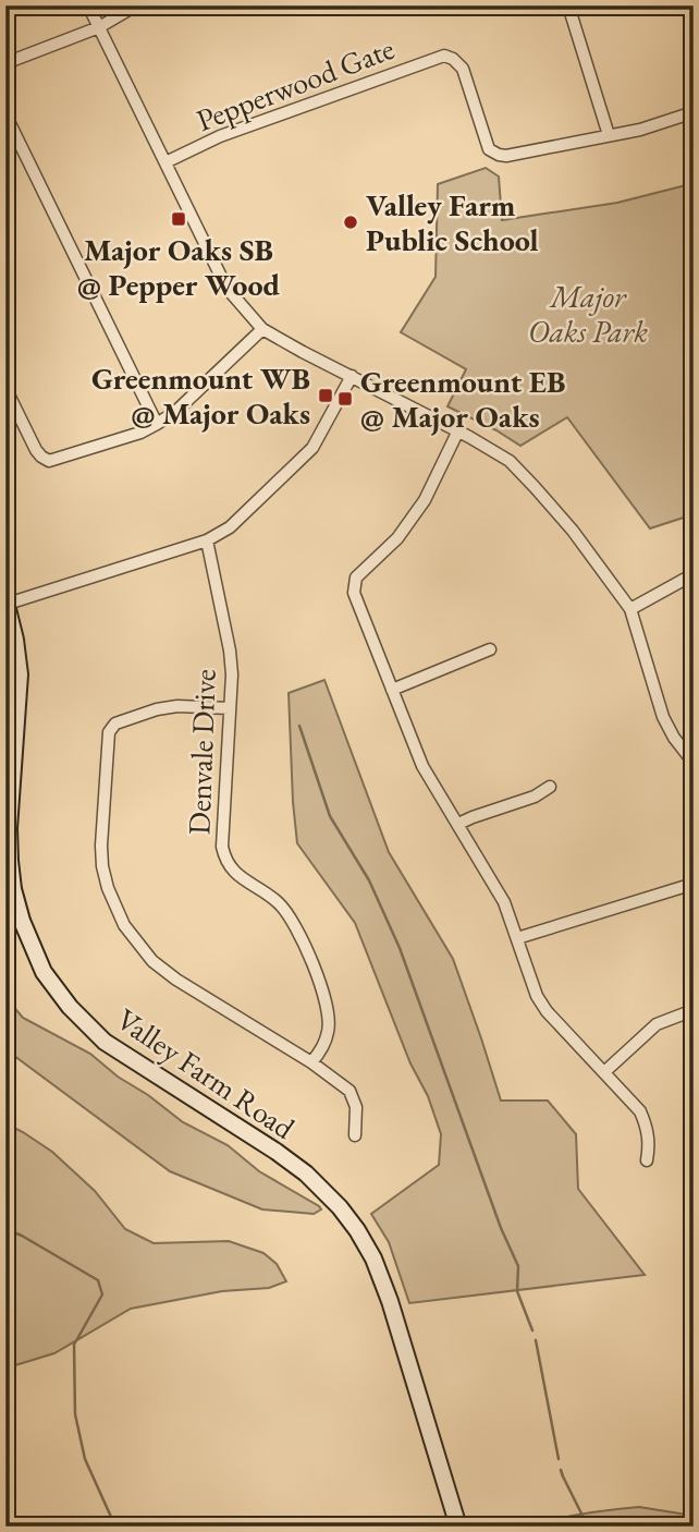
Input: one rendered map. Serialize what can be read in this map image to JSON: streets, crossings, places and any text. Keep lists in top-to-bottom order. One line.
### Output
{"streets":{"street":["Pepperwood Gate","Denvale Drive","Valley Farm Road"]},"parks":["Major Oaks Park"],"places":{"transit":["Major Oaks SB @ Pepper Wood","Greenmount WB @ Major Oaks","Greenmount EB @ Major Oaks"],"other":["Valley Farm Public School"]}}
